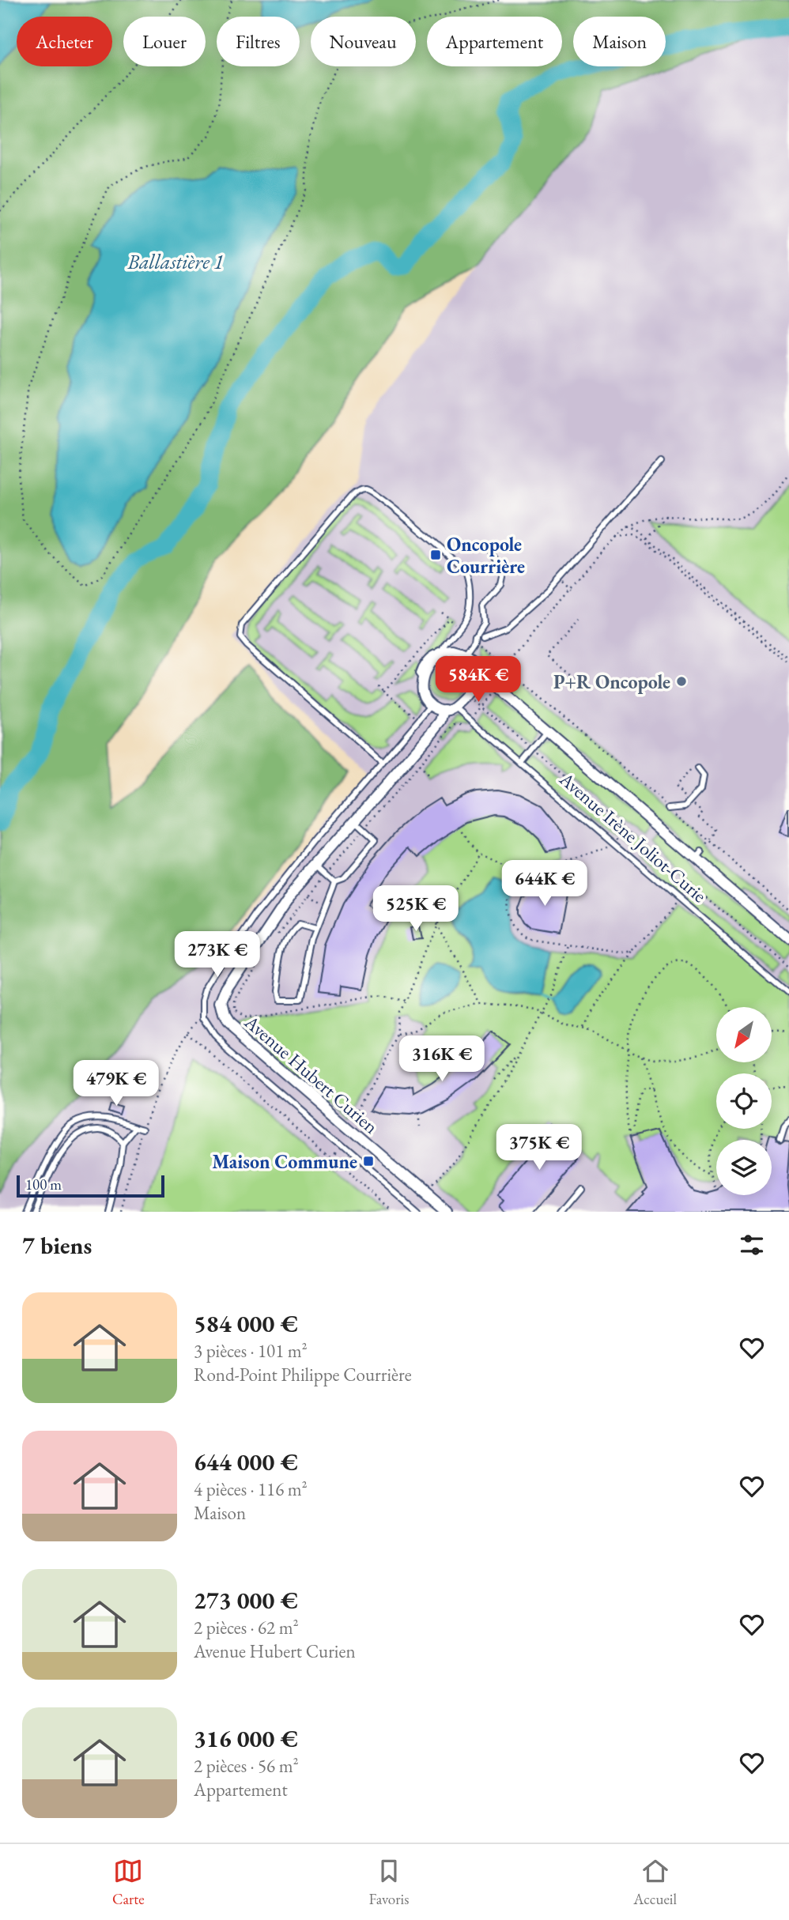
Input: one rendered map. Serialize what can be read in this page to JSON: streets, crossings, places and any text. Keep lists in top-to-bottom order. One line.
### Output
{"streets":{"street":["Avenue Irène Joliot-Curie","Avenue Hubert Curien"]},"crossings":[["Avenue Irène Joliot-Curie","Avenue Hubert Curien"]],"water":["Ballastière 1"],"places":{"transit":["Oncopole Courrière","Maison Commune"],"other":["P+R Oncopole"]},"scale_bar":"100 m","north":"bottom left","page":{"chip":["Acheter","Louer","Filtres","Nouveau","Appartement","Maison"],"price":["584K €","644K €","525K €","273K €","316K €","479K €","375K €"],"scale":"100 m","heading":"7 biens","list":[{"name":"584 000 €","note":"3 pièces · 101 m² · Rond-Point Philippe Courrière"},{"name":"644 000 €","note":"4 pièces · 116 m² · Maison"},{"name":"273 000 €","note":"2 pièces · 62 m² · Avenue Hubert Curien"},{"name":"316 000 €","note":"2 pièces · 56 m² · Appartement"}],"tabs":["Carte","Favoris","Accueil"]}}
